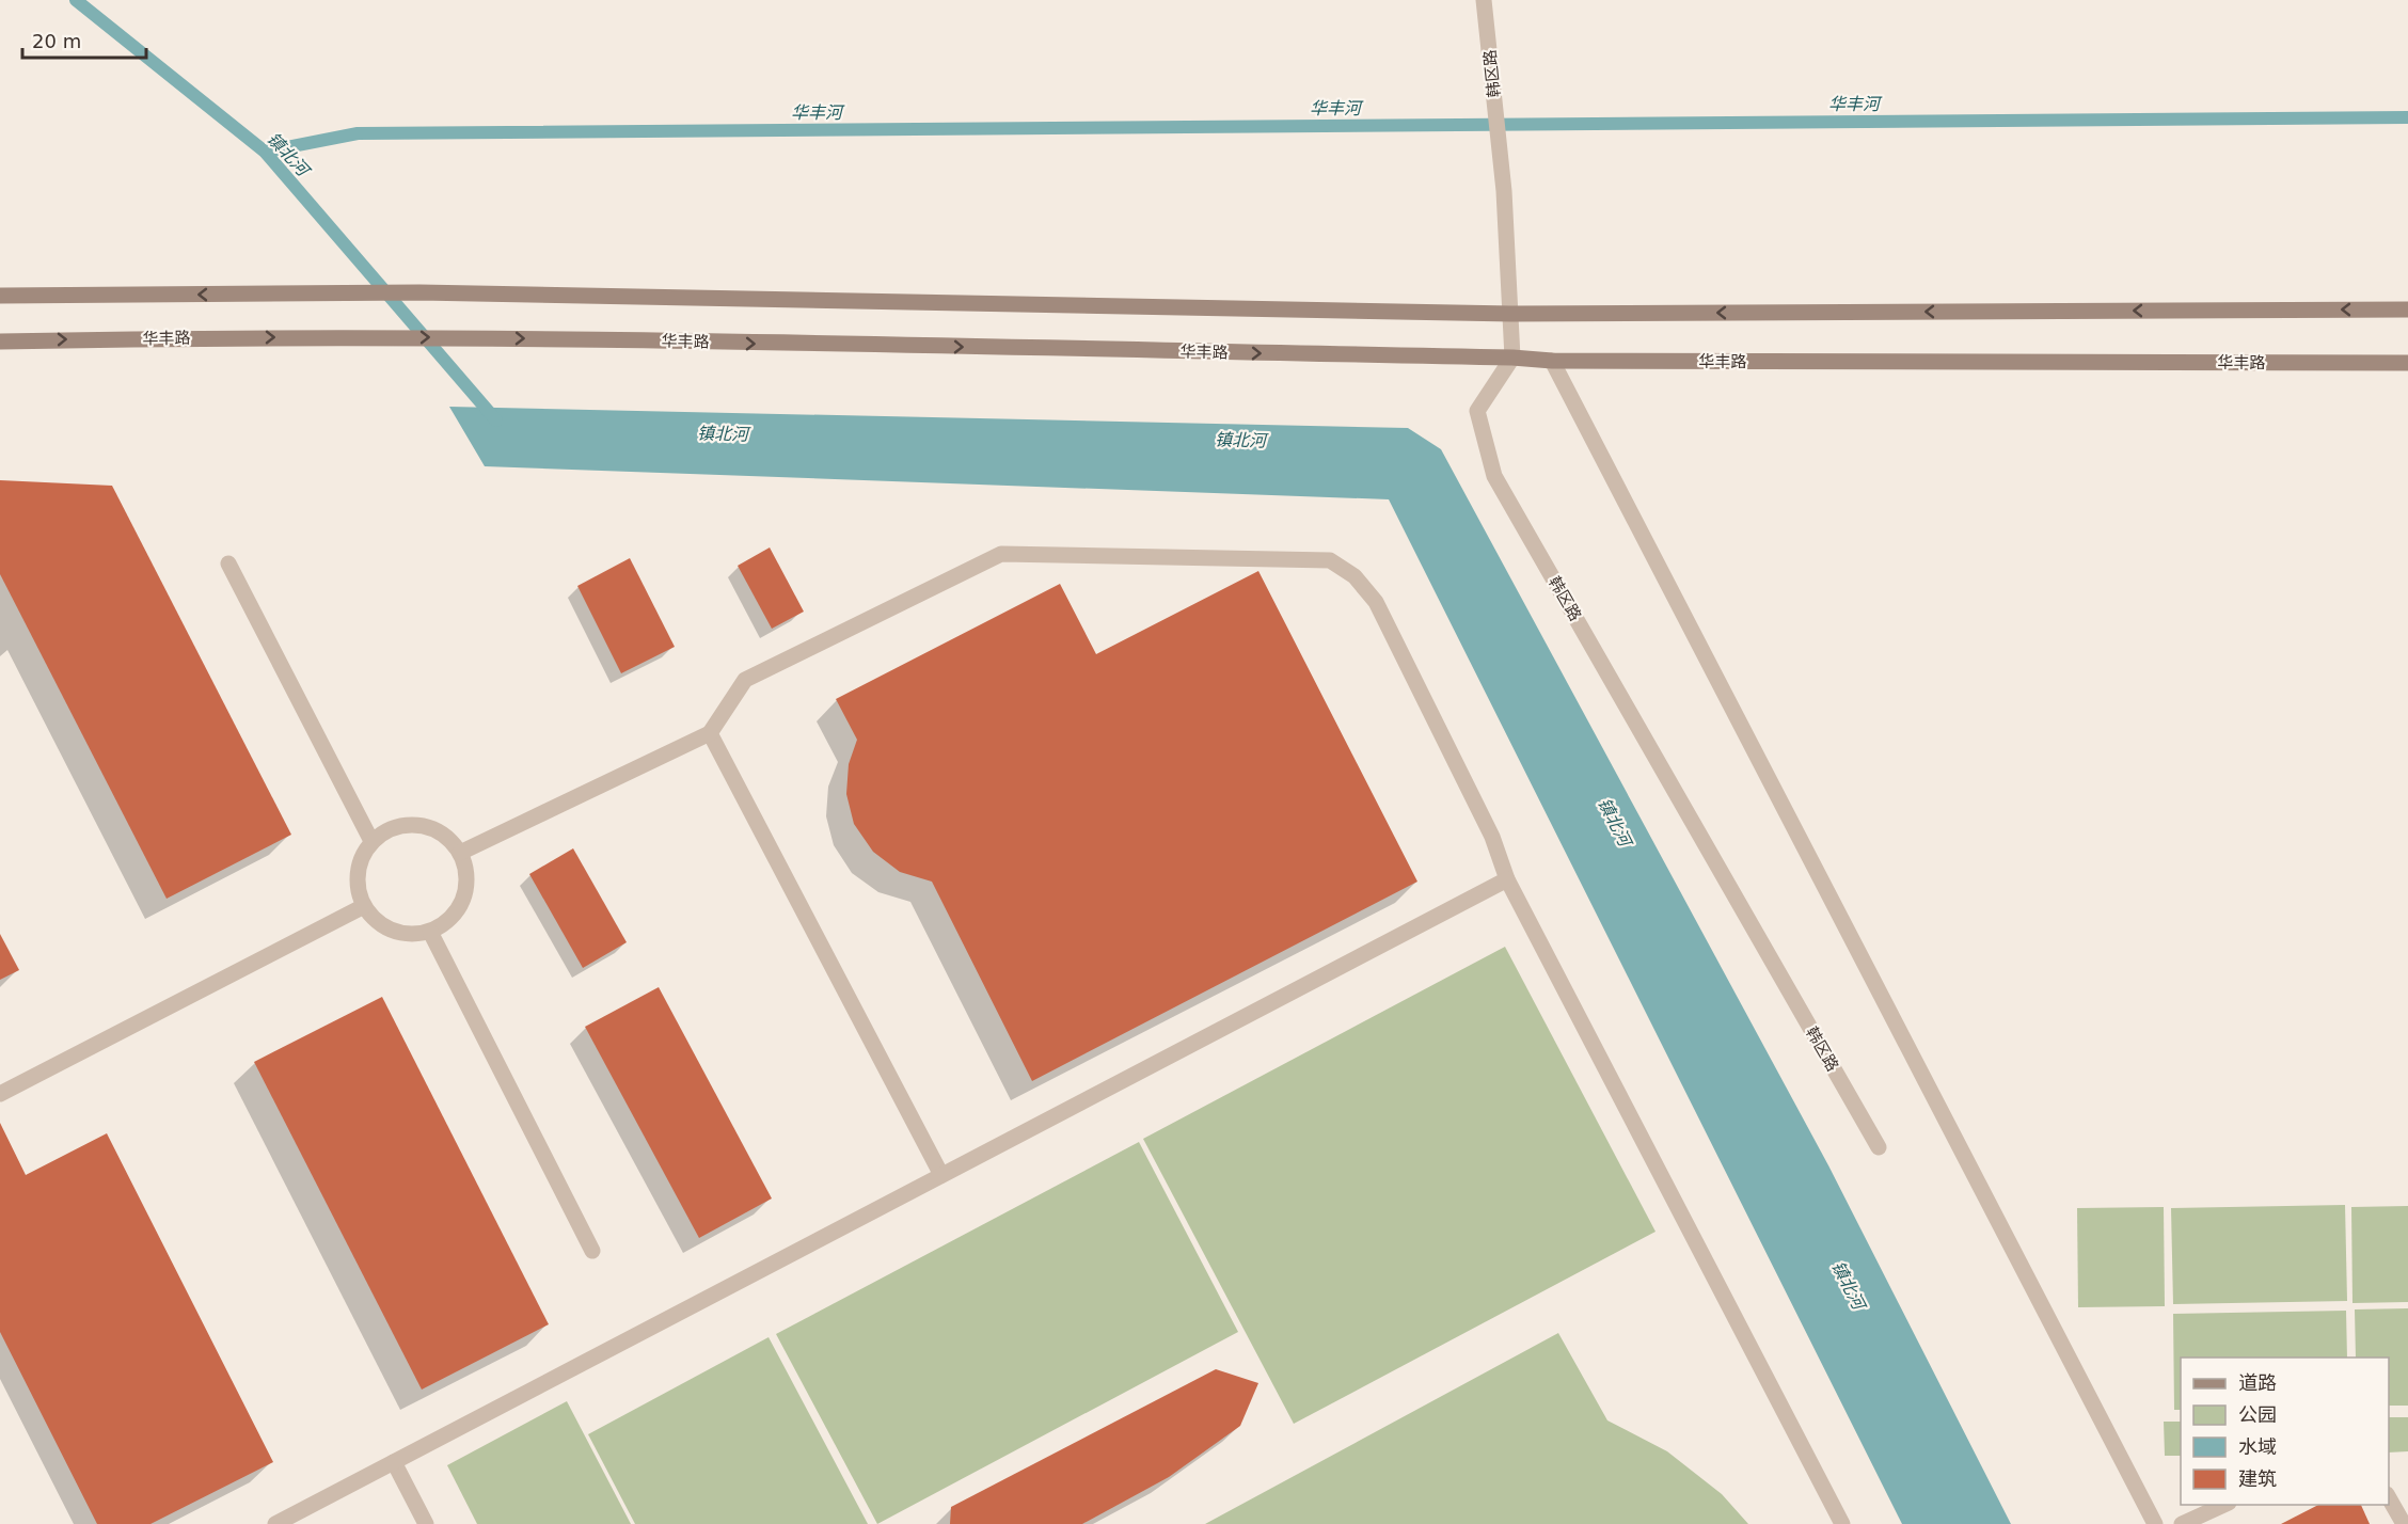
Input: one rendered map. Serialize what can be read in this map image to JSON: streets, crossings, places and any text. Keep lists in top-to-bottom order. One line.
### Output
{"streets":{"street":["韩区路","华丰路"]},"crossings":[["韩区路","华丰路"]],"water":["华丰河","镇北河"],"legend":["道路","公园","水域","建筑"],"scale_bar":"20 m"}
